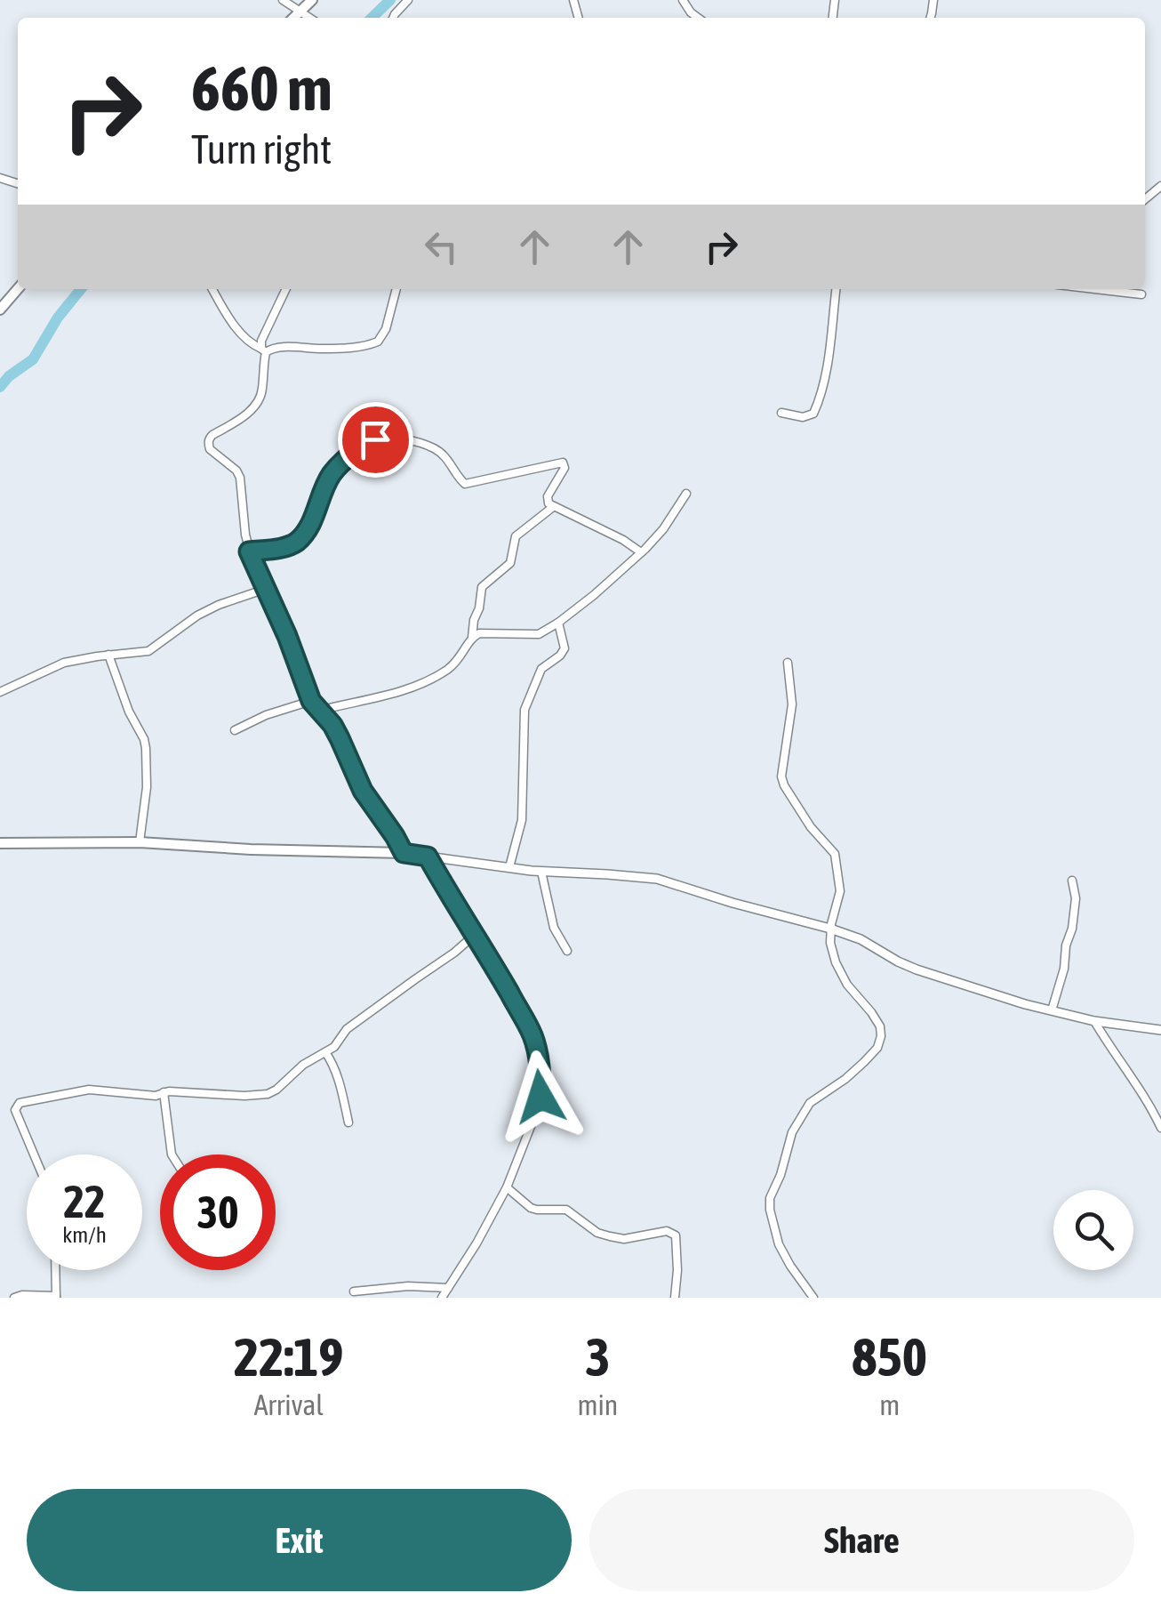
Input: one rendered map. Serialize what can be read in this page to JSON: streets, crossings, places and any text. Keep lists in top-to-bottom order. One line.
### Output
{"page":{"turn":["660 m","Turn right"],"speed":"22 km/h","limit":"30","eta":["22:19","Arrival","3","min","850","m"],"buttons":["Exit","Share"]}}
